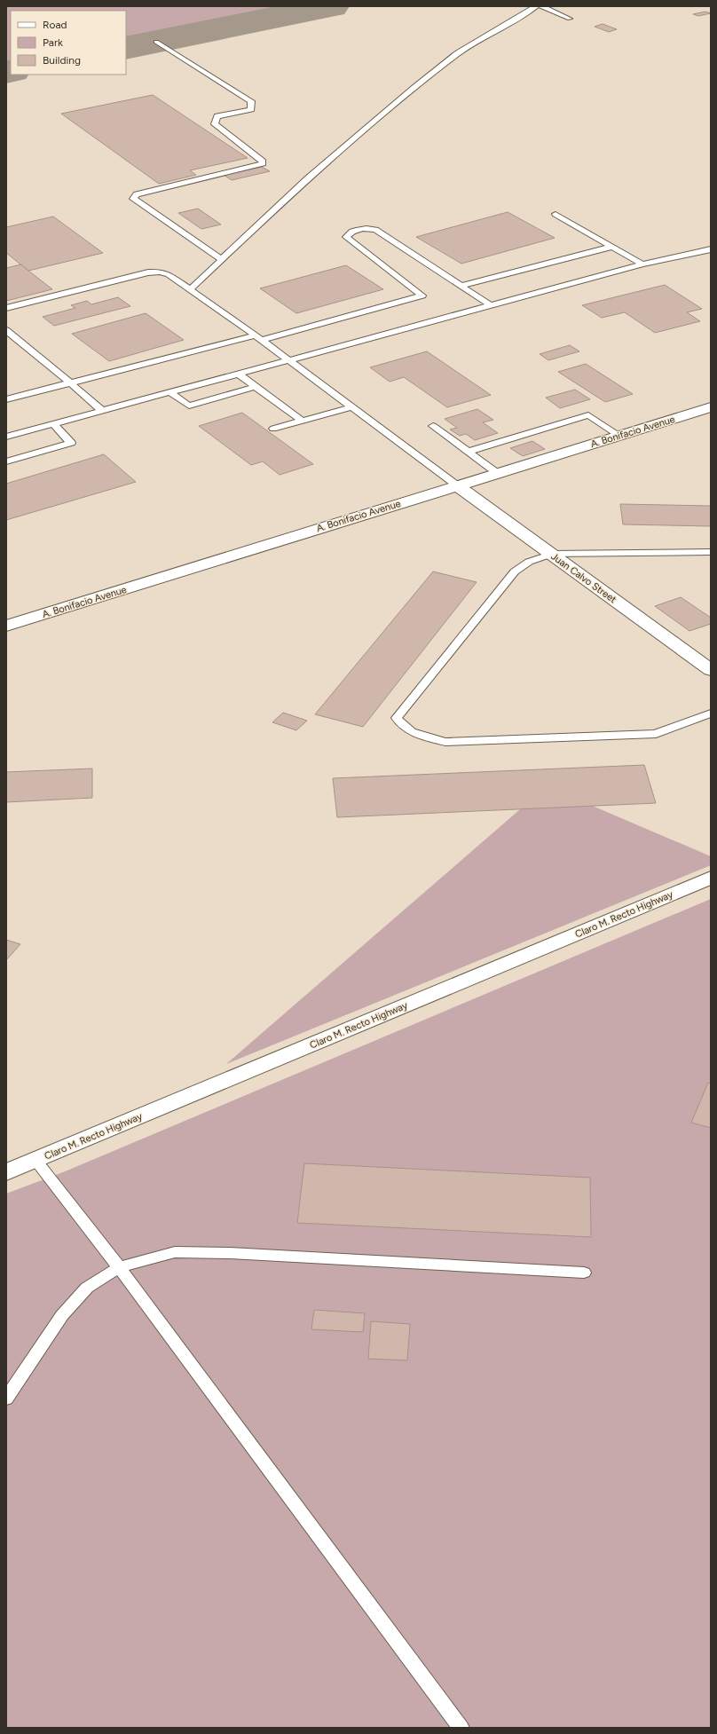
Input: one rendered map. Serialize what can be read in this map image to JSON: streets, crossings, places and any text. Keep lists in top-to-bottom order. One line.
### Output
{"streets":{"street":["A. Bonifacio Avenue","Juan Calvo Street","Claro M. Recto Highway"]},"crossings":[["A. Bonifacio Avenue","Juan Calvo Street"]],"legend":["Road","Park","Building"]}
